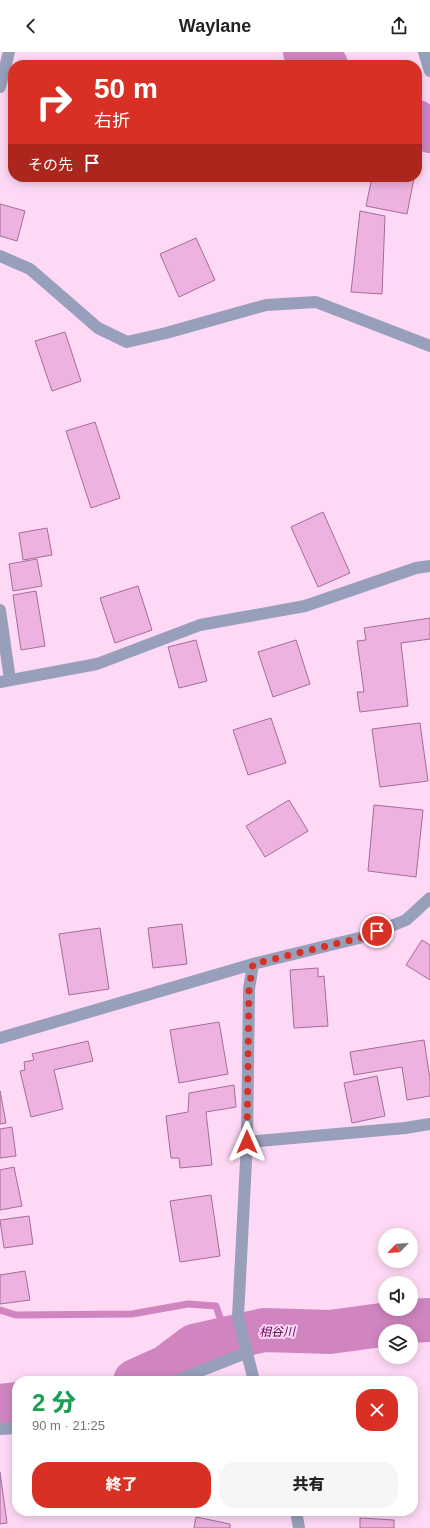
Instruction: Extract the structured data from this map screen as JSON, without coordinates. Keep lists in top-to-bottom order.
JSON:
{
  "water": ["相谷川"],
  "north": "bottom left",
  "page": {
    "header": "Waylane",
    "turn": ["50 m", "右折"],
    "then": "その先",
    "heading": ["2 分", "90 m · 21:25"],
    "buttons": ["終了", "共有"]
  }
}
